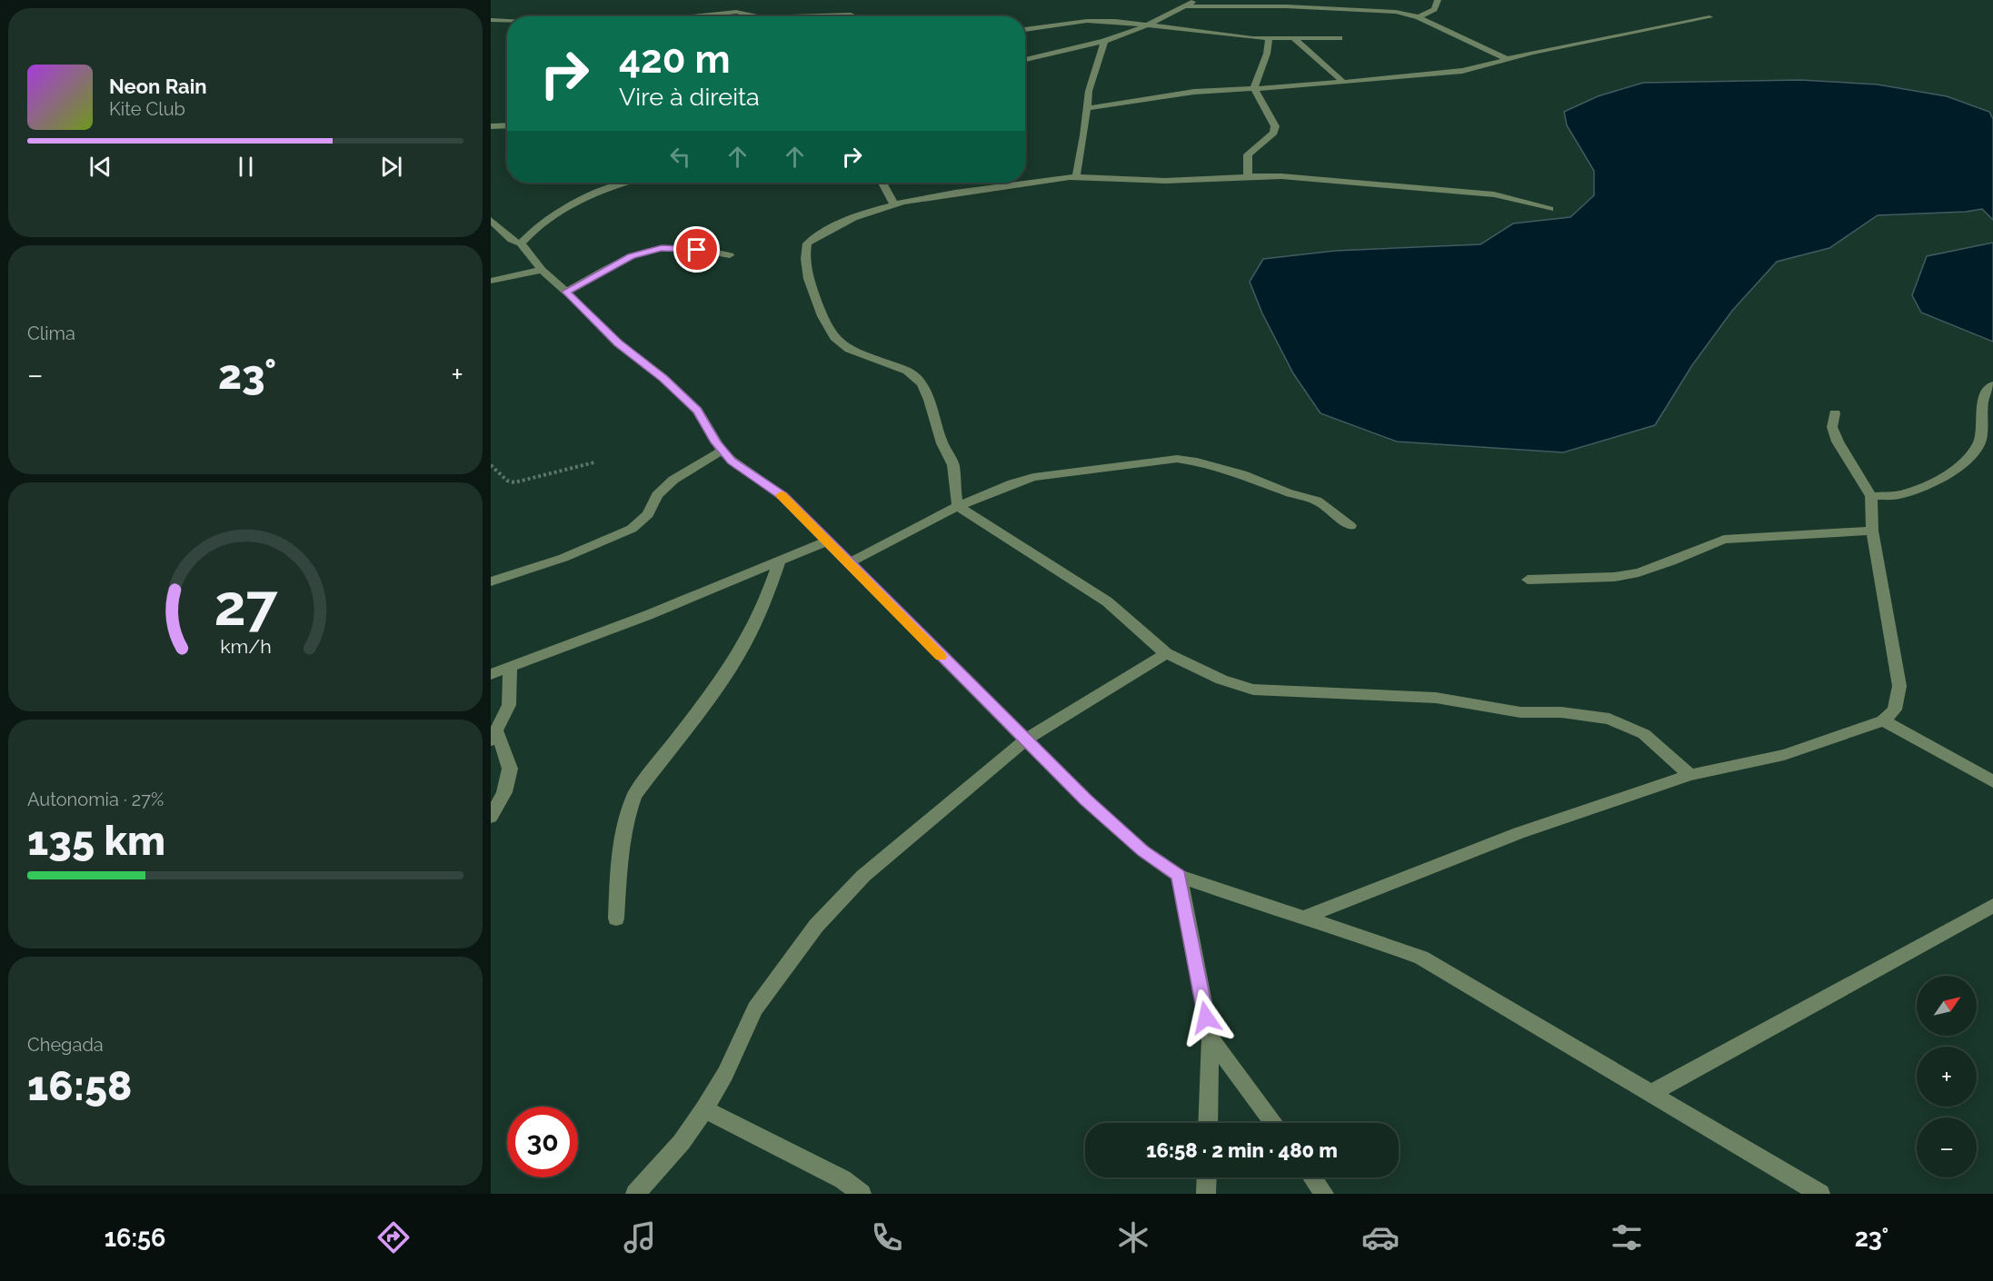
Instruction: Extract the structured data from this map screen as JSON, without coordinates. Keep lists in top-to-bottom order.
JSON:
{
  "north": "top right",
  "page": {
    "turn": ["420 m", "Vire à direita"],
    "song": ["Neon Rain", "Kite Club"],
    "tile": [
      "Clima",
      ["Autonomia · 27%", "135 km"],
      ["Chegada", "16:58"]
    ],
    "heat": ["−", "23°", "+"],
    "map_buttons": ["+", "−"],
    "limit": "30",
    "trip": "16:58 · 2 min · 480 m",
    "tabs": ["16:56", "23°"],
    "gauge": ["27", "km/h"]
  }
}
